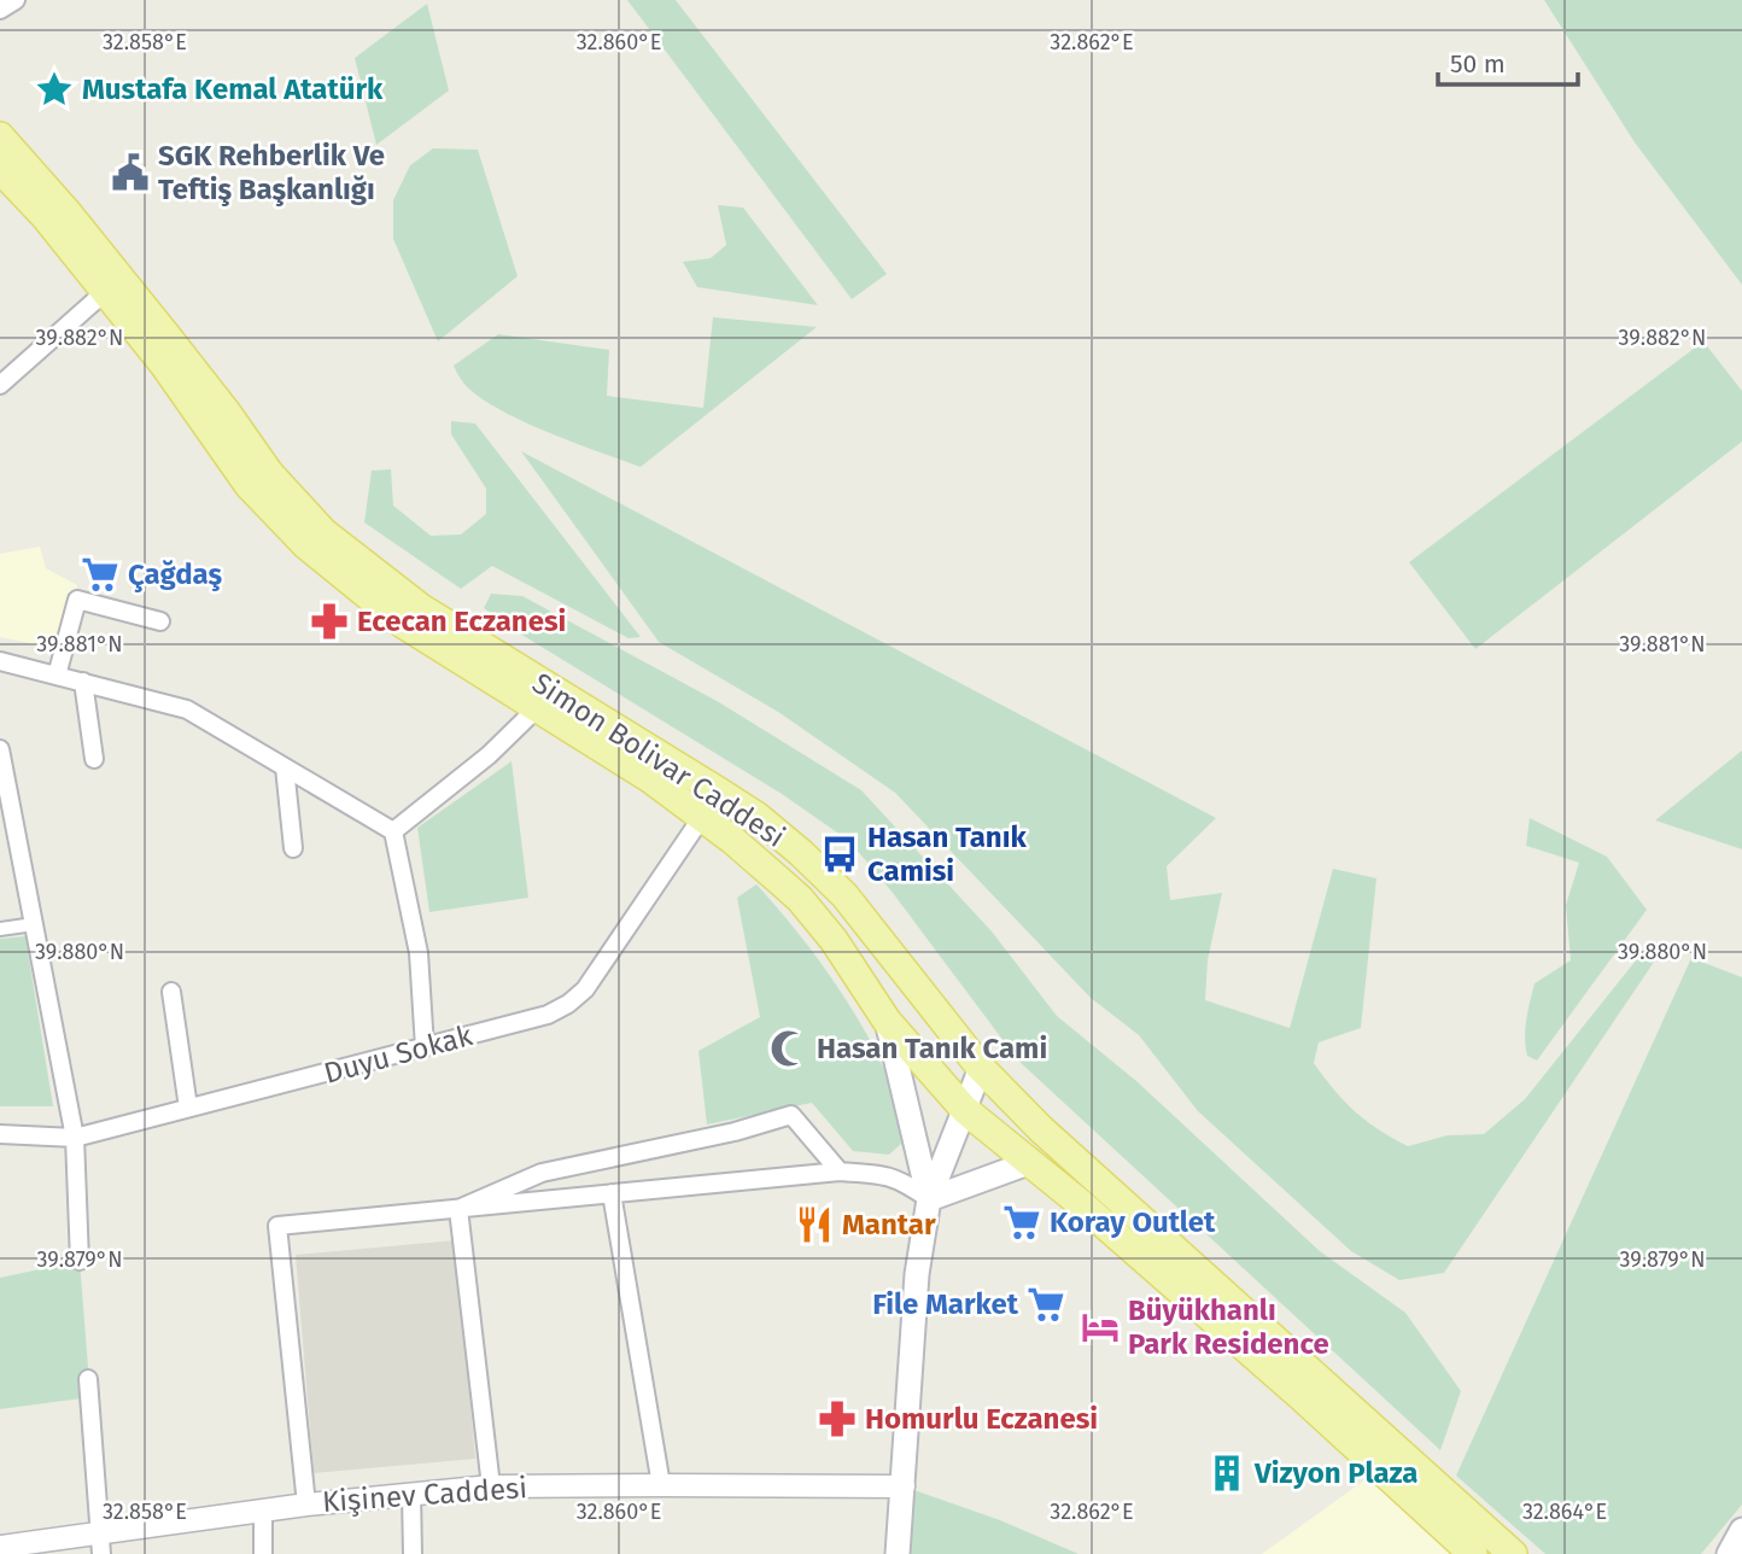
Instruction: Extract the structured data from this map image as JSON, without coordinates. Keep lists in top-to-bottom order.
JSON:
{
  "streets": {
    "main road": ["Simon Bolivar Caddesi"],
    "street": ["Duyu Sokak", "Kişinev Caddesi"]
  },
  "crossings": [
    ["Simon Bolivar Caddesi", "Duyu Sokak"]
  ],
  "places": {
    "place": ["Mustafa Kemal Atatürk"],
    "public building": ["SGK Rehberlik Ve Teftiş Başkanlığı"],
    "supermarket": ["Çağdaş", "Koray Outlet", "File Market"],
    "pharmacy": ["Ececan Eczanesi", "Homurlu Eczanesi"],
    "bus stop": ["Hasan Tanık Camisi"],
    "mosque": ["Hasan Tanık Cami"],
    "restaurant": ["Mantar"],
    "hotel": ["Büyükhanlı Park Residence"],
    "building": ["Vizyon Plaza"]
  },
  "scale_bar": "50 m",
  "coordinates": [
    "32.858°E",
    "32.860°E",
    "32.862°E",
    "39.882°N",
    "39.881°N",
    "39.880°N",
    "39.879°N",
    "32.864°E"
  ]
}
